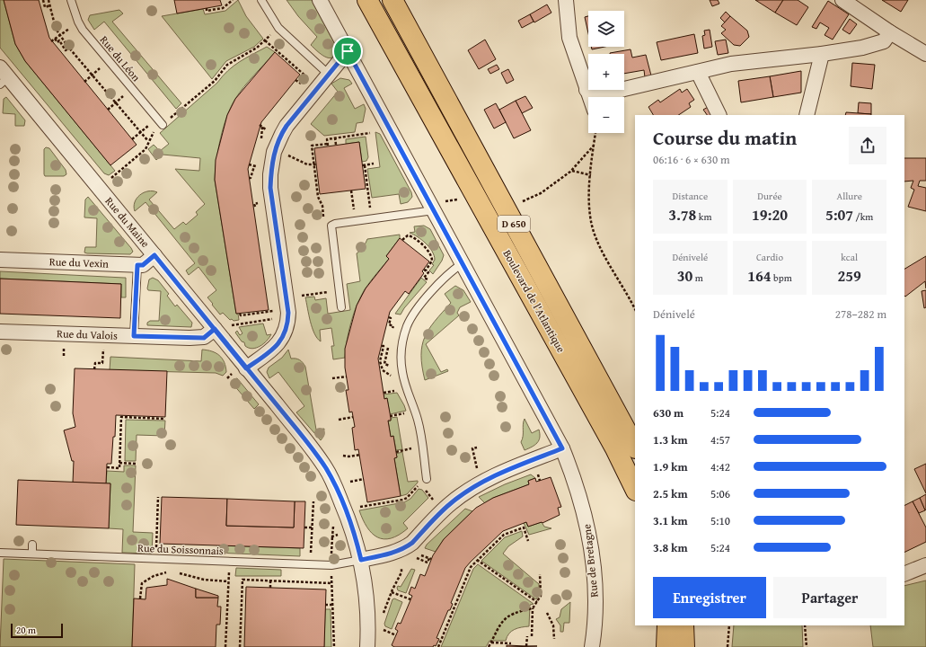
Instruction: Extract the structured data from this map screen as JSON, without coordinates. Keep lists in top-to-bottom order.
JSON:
{
  "streets": {
    "main road": ["D 650", "Boulevard de l'Atlantique"],
    "street": [
      "Rue du Maine",
      "Rue du Vexin",
      "Rue du Valois",
      "Rue de Bretagne"
    ],
    "lane": ["Rue du Léon", "Rue du Soissonnais"]
  },
  "crossings": [
    ["Rue du Maine", "Rue du Valois"],
    ["Rue du Maine", "Rue du Soissonnais"]
  ],
  "scale_bar": "20 m",
  "page": {
    "map_buttons": ["+", "−"],
    "heading": ["Course du matin", "06:16 · 6 × 630 m"],
    "stats": [
      ["Distance", "3.78 km"],
      ["Durée", "19:20"],
      ["Allure", "5:07 /km"],
      ["Dénivelé", "30 m"],
      ["Cardio", "164 bpm"],
      ["kcal", "259"]
    ],
    "chart": ["Dénivelé", "278–282 m"],
    "list": [
      {
        "name": "630 m",
        "note": "5:24"
      },
      {
        "name": "1.3 km",
        "note": "4:57"
      },
      {
        "name": "1.9 km",
        "note": "4:42"
      },
      {
        "name": "2.5 km",
        "note": "5:06"
      },
      {
        "name": "3.1 km",
        "note": "5:10"
      },
      {
        "name": "3.8 km",
        "note": "5:24"
      }
    ],
    "buttons": ["Enregistrer", "Partager"],
    "scale": "20 m"
  }
}
